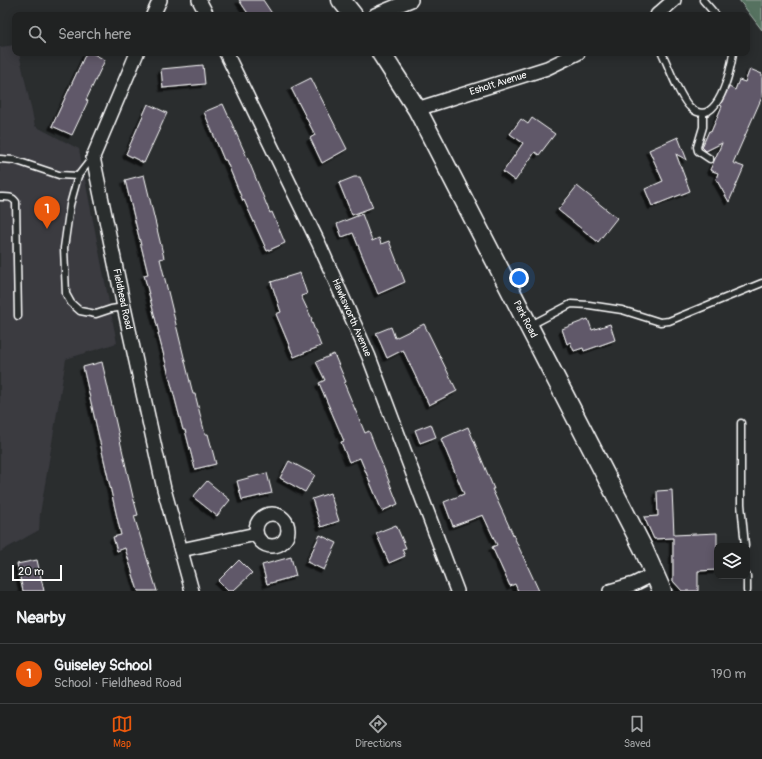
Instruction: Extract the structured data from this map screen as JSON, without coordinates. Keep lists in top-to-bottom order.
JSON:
{
  "streets": {
    "main road": ["Park Road"],
    "street": ["Esholt Avenue", "Fieldhead Road", "Hawksworth Avenue"]
  },
  "crossings": [
    ["Esholt Avenue", "Park Road"]
  ],
  "scale_bar": "20 m",
  "page": {
    "search": "Search here",
    "pins": "1",
    "scale": "20 m",
    "heading": "Nearby",
    "list": [
      {
        "mark": "1",
        "name": "Guiseley School",
        "note": "School · Fieldhead Road",
        "value": "190 m"
      }
    ],
    "nav": ["Map", "Directions", "Saved"]
  }
}
